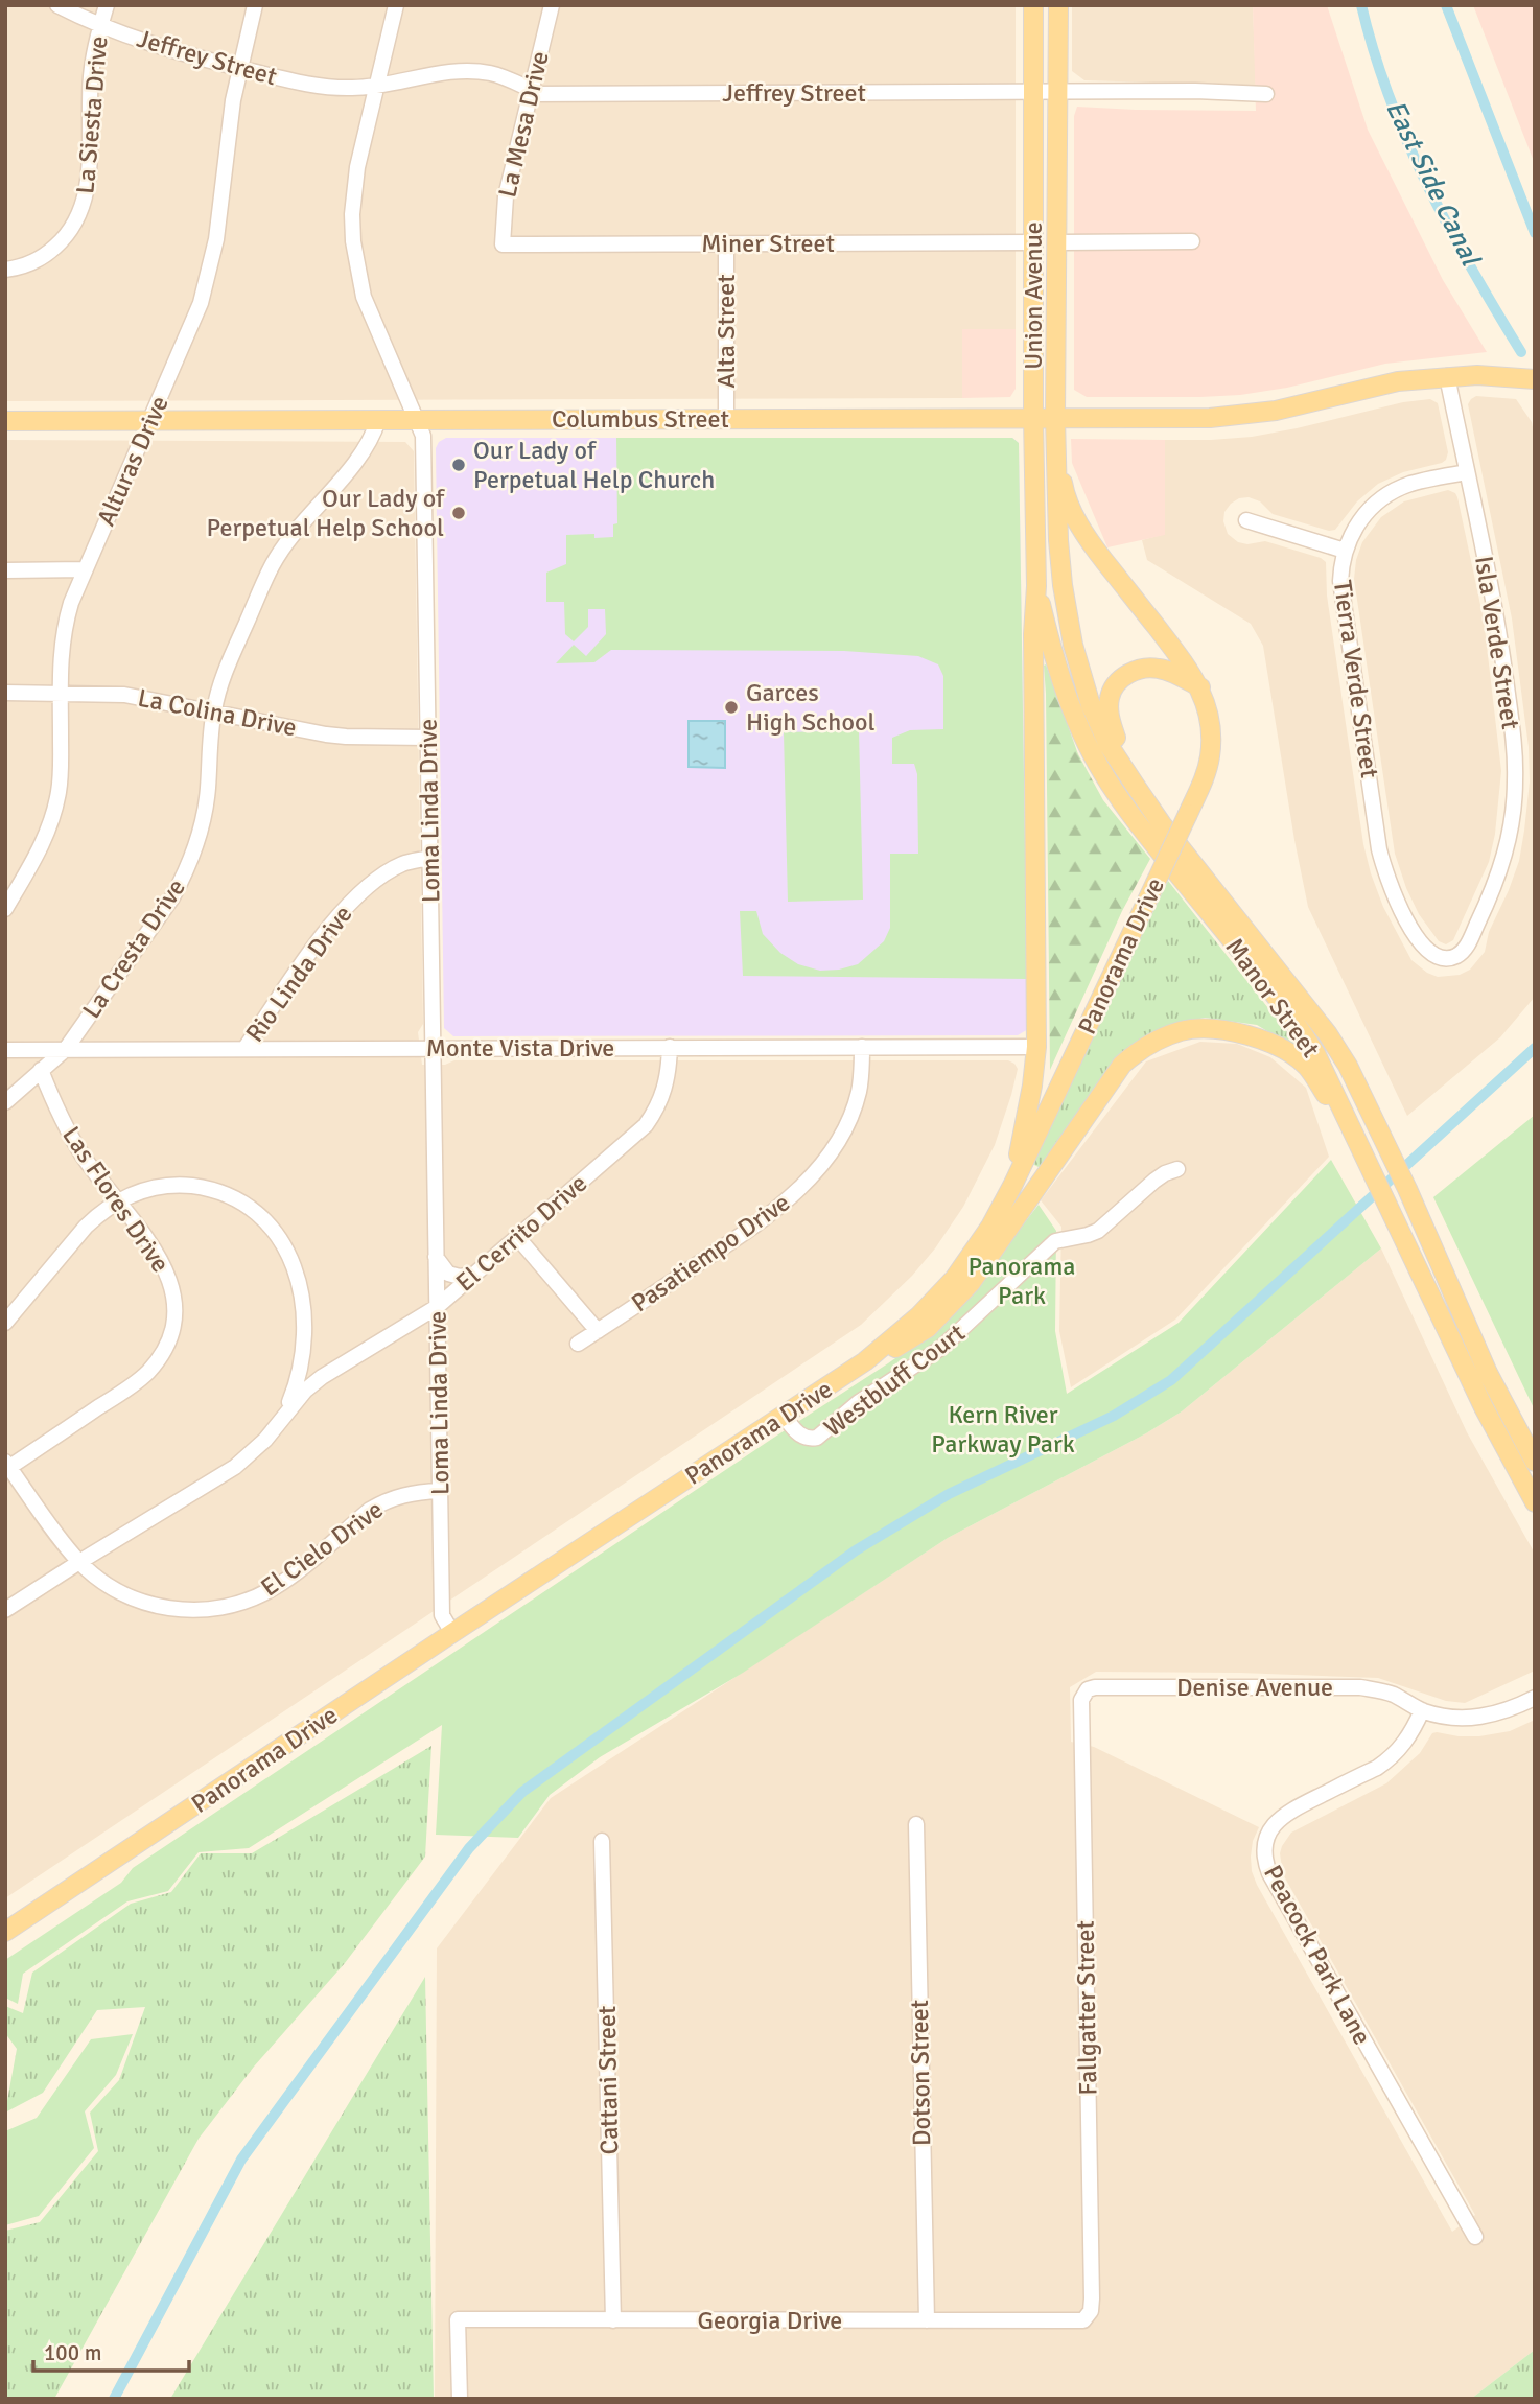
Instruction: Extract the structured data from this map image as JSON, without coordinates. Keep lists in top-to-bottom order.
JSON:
{
  "streets": {
    "main road": [
      "Union Avenue",
      "Columbus Street",
      "Panorama Drive",
      "Manor Street"
    ],
    "street": [
      "Jeffrey Street",
      "La Siesta Drive",
      "La Mesa Drive",
      "Miner Street",
      "Alta Street",
      "Alturas Drive",
      "Isla Verde Street",
      "Tierra Verde Street",
      "La Colina Drive",
      "Loma Linda Drive",
      "La Cresta Drive",
      "Rio Linda Drive",
      "Monte Vista Drive",
      "Las Flores Drive",
      "El Cerrito Drive",
      "Pasatiempo Drive",
      "Westbluff Court",
      "El Cielo Drive",
      "Denise Avenue",
      "Peacock Park Lane",
      "Fallgatter Street",
      "Dotson Street",
      "Cattani Street",
      "Georgia Drive"
    ]
  },
  "crossings": [
    ["Jeffrey Street", "La Siesta Drive"],
    ["Jeffrey Street", "La Mesa Drive"],
    ["Jeffrey Street", "Union Avenue"],
    ["Jeffrey Street", "Alturas Drive"],
    ["Jeffrey Street", "Loma Linda Drive"],
    ["La Mesa Drive", "Miner Street"],
    ["Miner Street", "Union Avenue"],
    ["Miner Street", "Alta Street"],
    ["Union Avenue", "Columbus Street"],
    ["Union Avenue", "Panorama Drive"],
    ["Union Avenue", "Manor Street"],
    ["Alta Street", "Columbus Street"],
    ["Columbus Street", "Alturas Drive"],
    ["Columbus Street", "Isla Verde Street"],
    ["Columbus Street", "Loma Linda Drive"],
    ["Columbus Street", "La Cresta Drive"],
    ["Alturas Drive", "La Colina Drive"],
    ["Isla Verde Street", "Tierra Verde Street"],
    ["La Colina Drive", "Loma Linda Drive"],
    ["La Colina Drive", "La Cresta Drive"],
    ["Loma Linda Drive", "Panorama Drive"],
    ["Loma Linda Drive", "Rio Linda Drive"],
    ["Loma Linda Drive", "Monte Vista Drive"],
    ["Loma Linda Drive", "El Cerrito Drive"],
    ["Loma Linda Drive", "El Cielo Drive"],
    ["La Cresta Drive", "Monte Vista Drive"],
    ["La Cresta Drive", "Las Flores Drive"],
    ["Panorama Drive", "Westbluff Court"],
    ["Rio Linda Drive", "Monte Vista Drive"],
    ["Monte Vista Drive", "El Cerrito Drive"],
    ["Monte Vista Drive", "Pasatiempo Drive"],
    ["Las Flores Drive", "El Cielo Drive"],
    ["El Cerrito Drive", "El Cielo Drive"],
    ["Denise Avenue", "Peacock Park Lane"],
    ["Denise Avenue", "Fallgatter Street"],
    ["Fallgatter Street", "Georgia Drive"],
    ["Dotson Street", "Georgia Drive"],
    ["Cattani Street", "Georgia Drive"]
  ],
  "water": ["East Side Canal"],
  "parks": ["Panorama Park", "Kern River Parkway Park"],
  "places": ["Our Lady of Perpetual Help Church", "Our Lady of Perpetual Help School", "Garces High School"],
  "scale_bar": "100 m"
}
